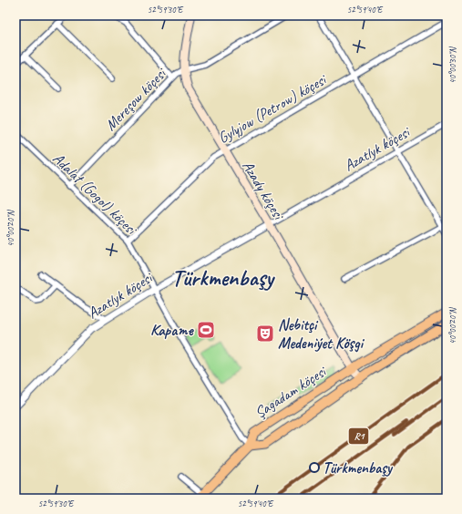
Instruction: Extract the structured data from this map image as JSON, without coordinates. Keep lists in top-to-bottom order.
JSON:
{
  "streets": {
    "highway": ["Şagadam köçesi"],
    "main road": ["Azady köçesi"],
    "street": [
      "Mereşow köçesi",
      "Gylyjow (Petrow) köçesi",
      "Azatlyk köçesi",
      "Adalat (Gogol) köçesi"
    ]
  },
  "crossings": [
    ["Mereşow köçesi", "Azady köçesi"],
    ["Mereşow köçesi", "Adalat (Gogol) köçesi"],
    ["Gylyjow (Petrow) köçesi", "Azady köçesi"],
    ["Gylyjow (Petrow) köçesi", "Adalat (Gogol) köçesi"],
    ["Azatlyk köçesi", "Azady köçesi"],
    ["Azatlyk köçesi", "Adalat (Gogol) köçesi"],
    ["Azady köçesi", "Şagadam köçesi"],
    ["Adalat (Gogol) köçesi", "Şagadam köçesi"]
  ],
  "districts": ["Türkmenbaşy"],
  "places": {
    "sports": ["Карате"],
    "theatre": ["Nebitçi Medeniýet Köşgi"],
    "other": ["Türkmenbaşy"]
  },
  "lines": ["transit line R1"],
  "coordinates": [
    "52°59'30\"E",
    "52°59'40\"E",
    "40°00'30\"N",
    "40°00'20\"N"
  ]
}
